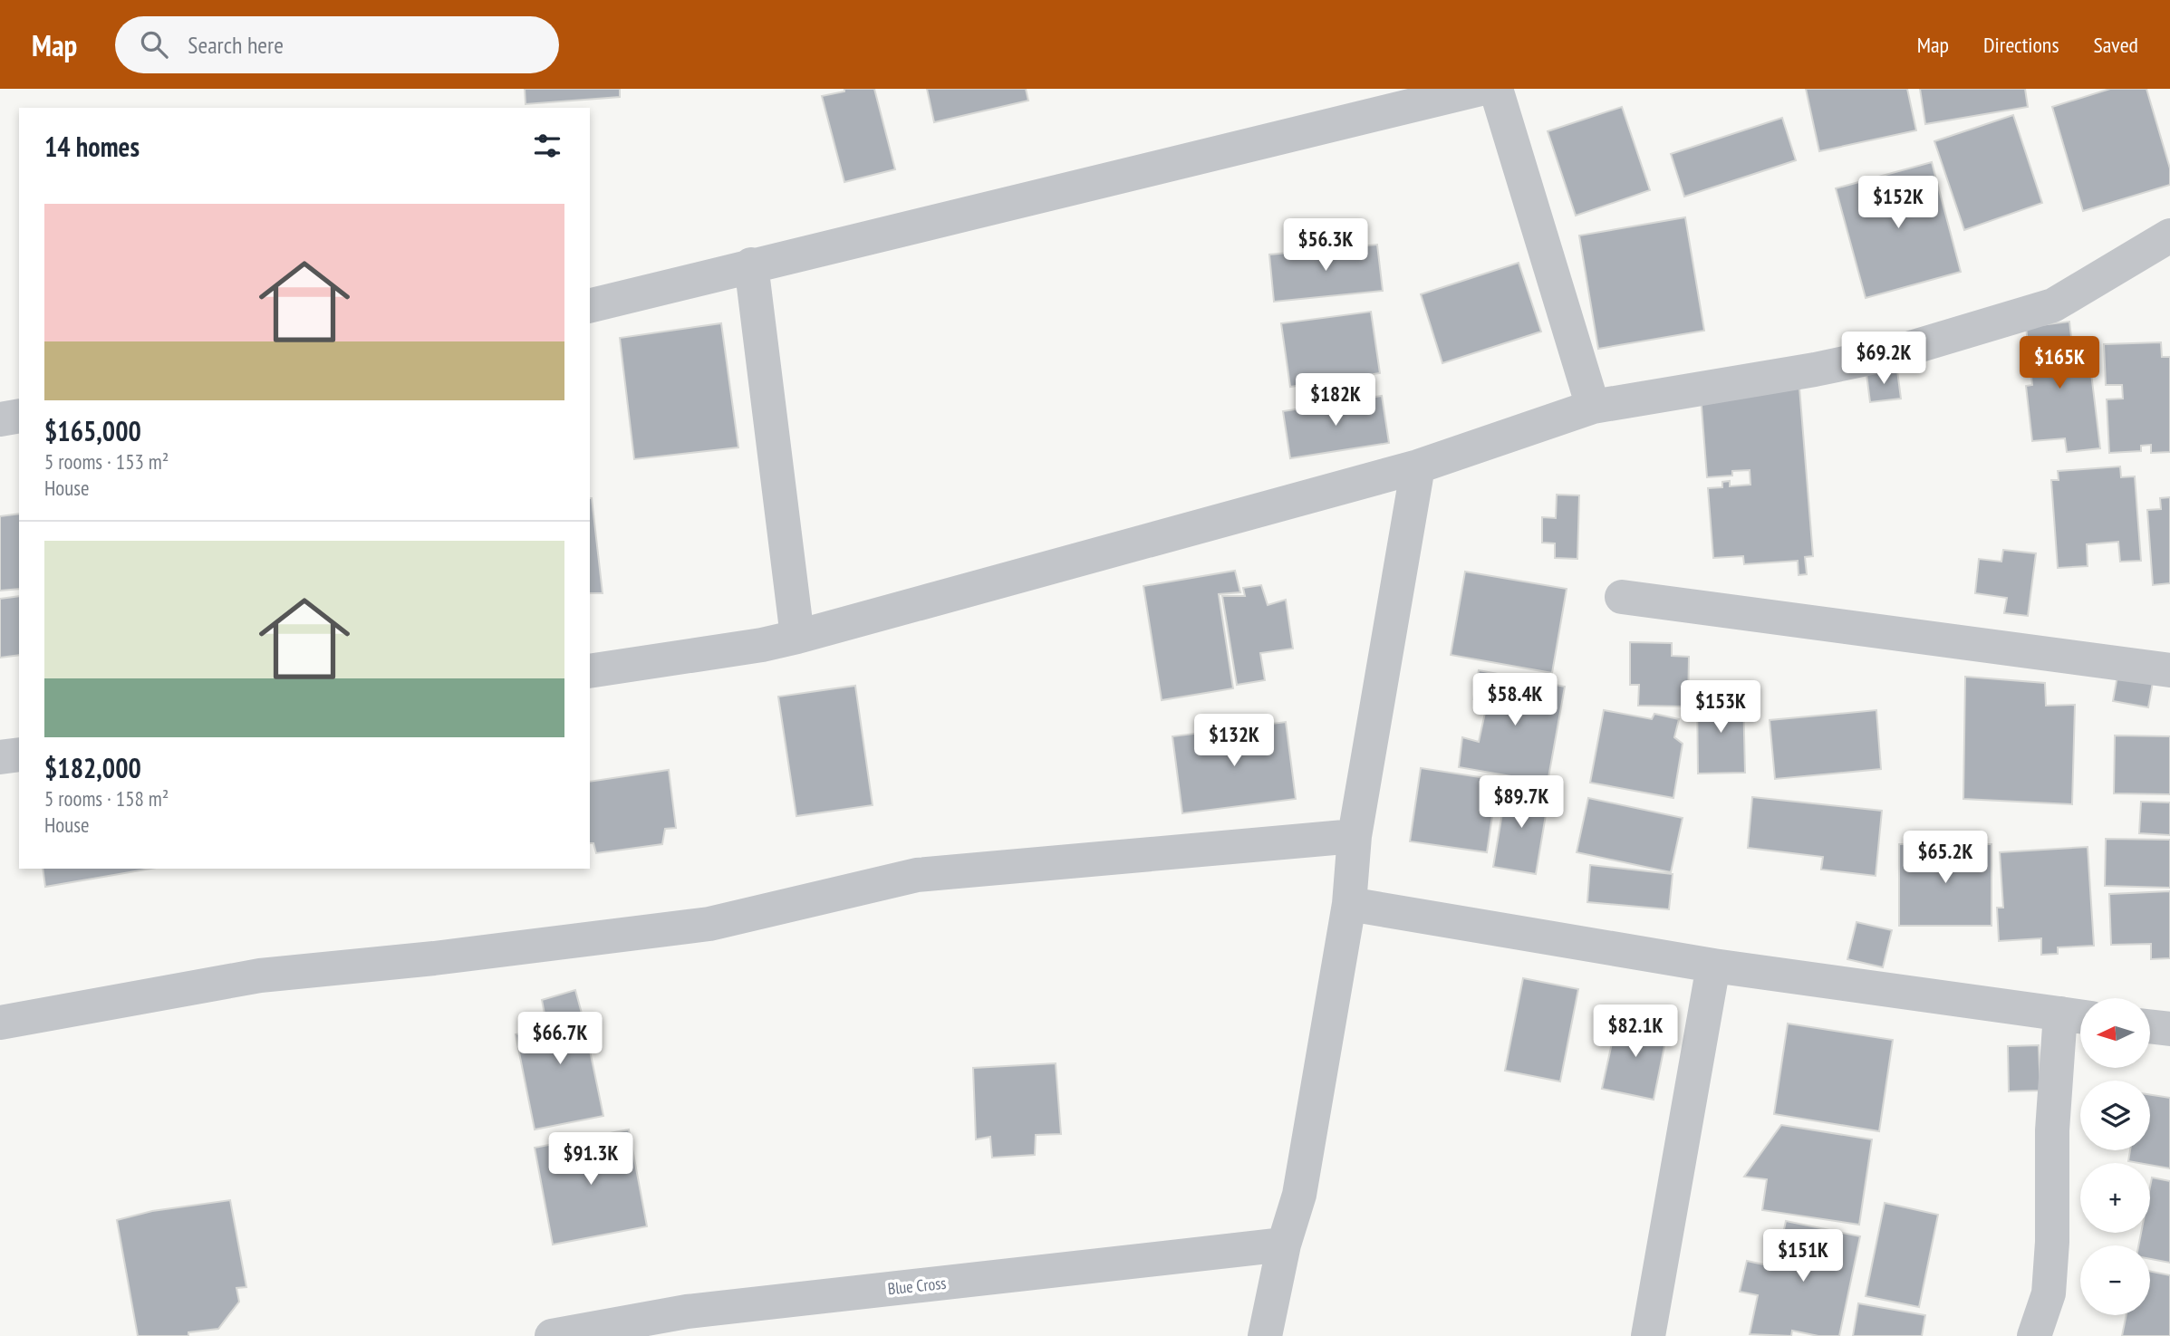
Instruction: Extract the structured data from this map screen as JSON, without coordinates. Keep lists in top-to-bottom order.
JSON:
{
  "streets": {
    "street": ["Blue Cross"]
  },
  "north": "left",
  "page": {
    "header": "Map",
    "search": "Search here",
    "nav": ["Map", "Directions", "Saved"],
    "heading": "14 homes",
    "price": [
      "$152K",
      "$56.3K",
      "$69.2K",
      "$165K",
      "$182K",
      "$58.4K",
      "$153K",
      "$132K",
      "$89.7K",
      "$65.2K",
      "$82.1K",
      "$66.7K",
      "$91.3K",
      "$151K"
    ],
    "list": [
      {
        "name": "$165,000",
        "note": "5 rooms · 153 m² · House"
      },
      {
        "name": "$182,000",
        "note": "5 rooms · 158 m² · House"
      }
    ],
    "map_buttons": ["+", "−"]
  }
}
